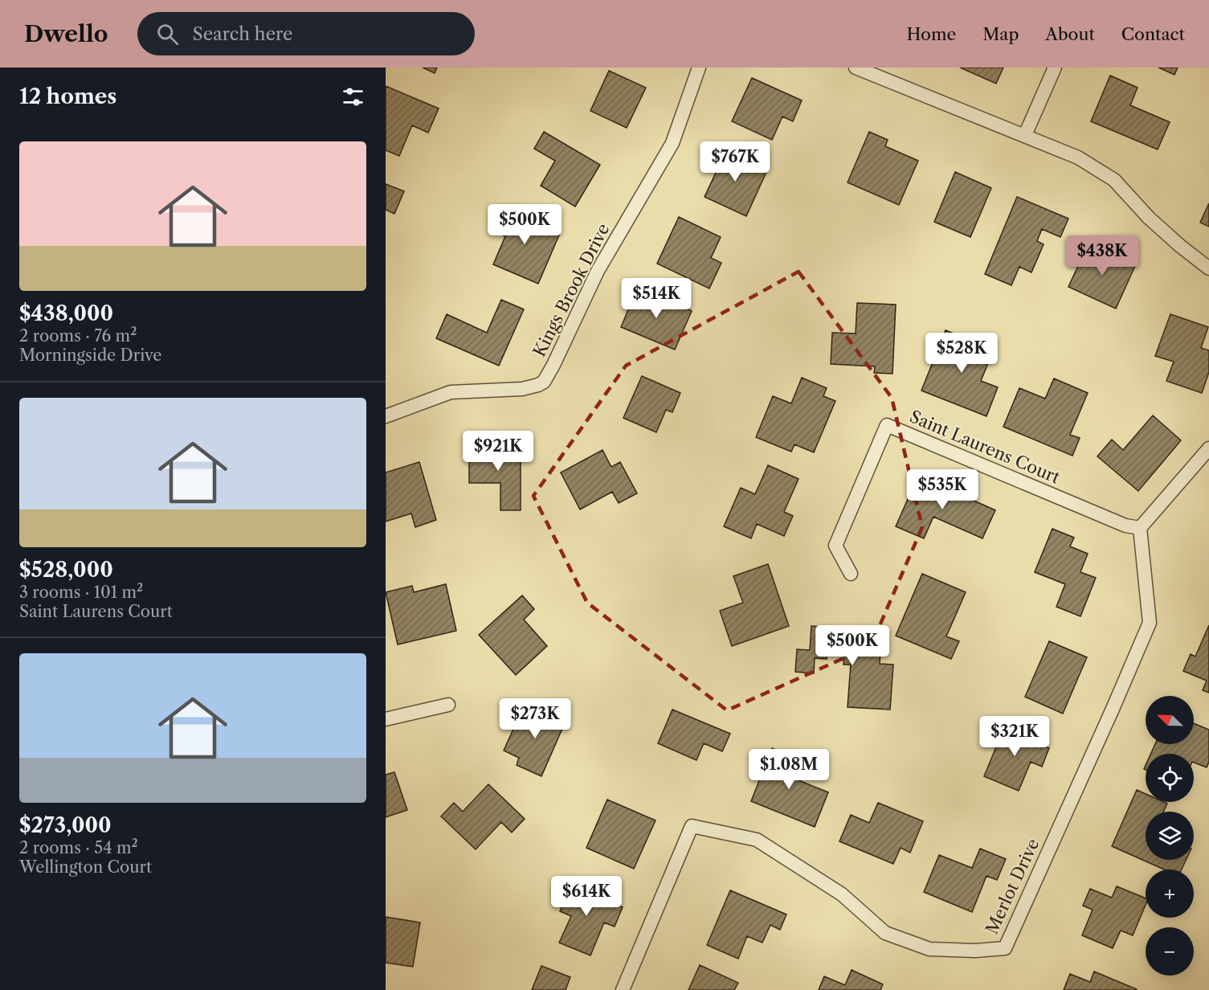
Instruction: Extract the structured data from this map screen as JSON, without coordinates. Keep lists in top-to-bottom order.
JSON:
{
  "streets": {
    "street": ["Kings Brook Drive", "Saint Laurens Court", "Merlot Drive"]
  },
  "crossings": [
    ["Saint Laurens Court", "Merlot Drive"]
  ],
  "north": "top left",
  "page": {
    "header": "Dwello",
    "search": "Search here",
    "nav": [
      "Home",
      "Map",
      "About",
      "Contact"
    ],
    "heading": "12 homes",
    "list": [
      {
        "name": "$438,000",
        "note": "2 rooms · 76 m² · Morningside Drive"
      },
      {
        "name": "$528,000",
        "note": "3 rooms · 101 m² · Saint Laurens Court"
      },
      {
        "name": "$273,000",
        "note": "2 rooms · 54 m² · Wellington Court"
      }
    ],
    "price": [
      "$767K",
      "$500K",
      "$438K",
      "$514K",
      "$528K",
      "$921K",
      "$535K",
      "$500K",
      "$273K",
      "$321K",
      "$1.08M",
      "$614K"
    ],
    "map_buttons": ["+", "−"]
  }
}
